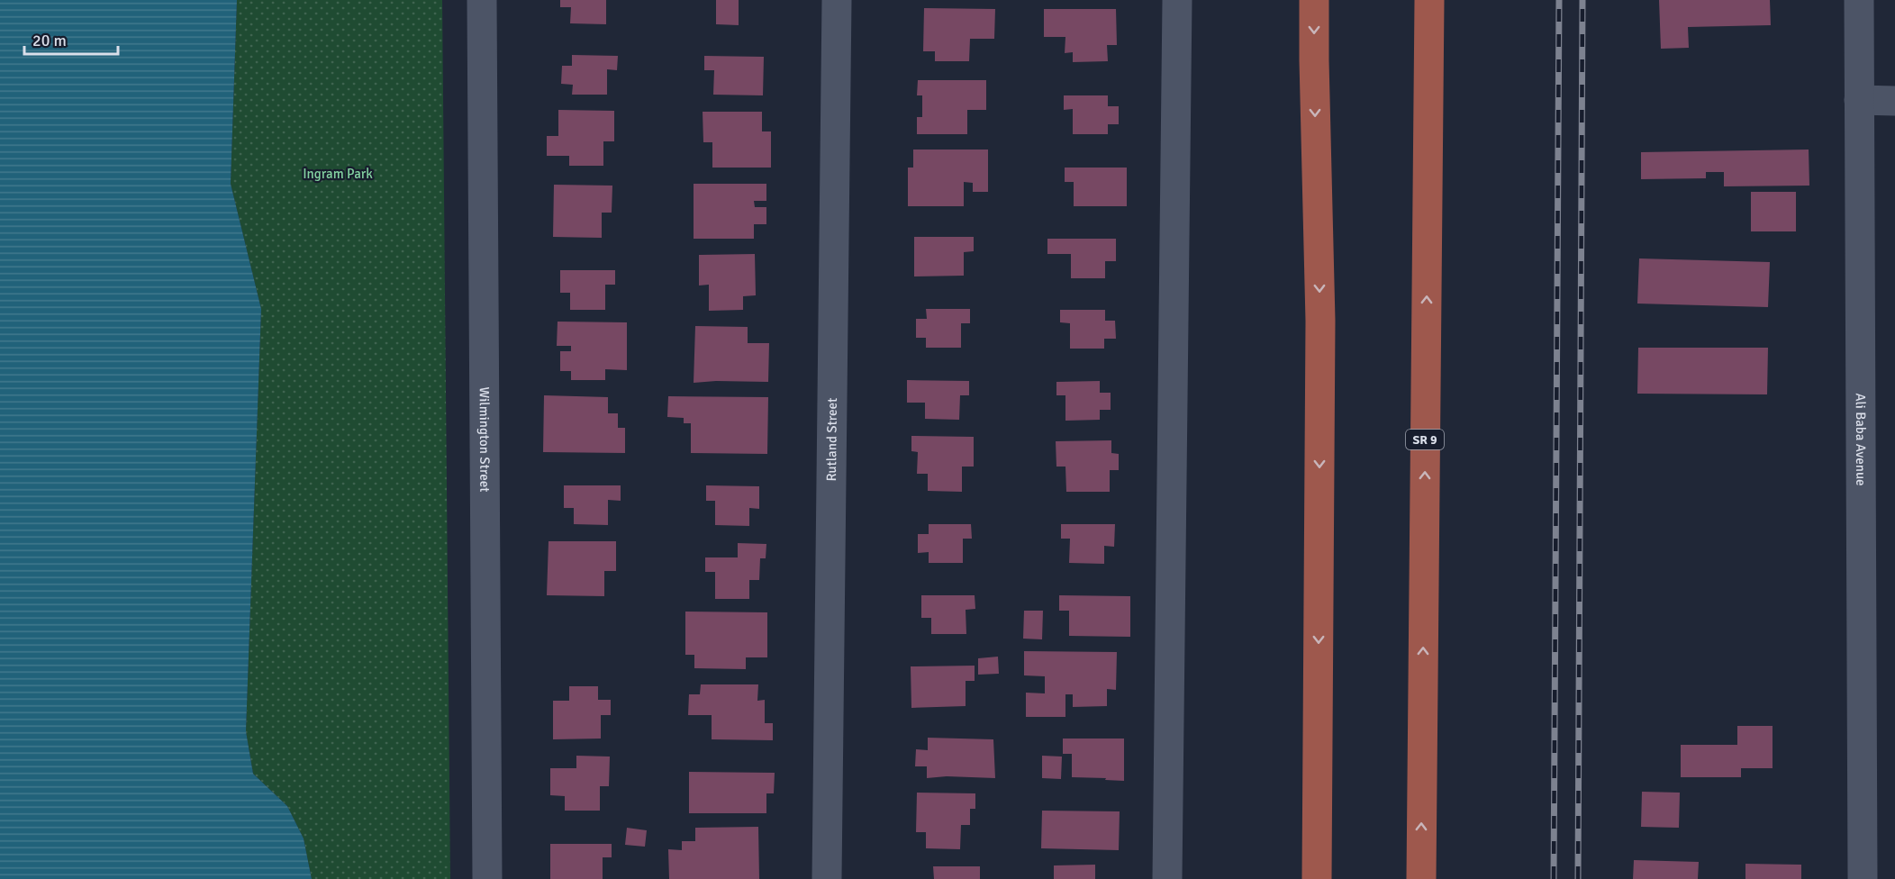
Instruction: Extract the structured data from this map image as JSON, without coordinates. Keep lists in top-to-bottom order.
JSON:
{
  "streets": {
    "main road": ["SR 9"],
    "street": ["Wilmington Street", "Rutland Street", "Ali Baba Avenue"]
  },
  "parks": ["Ingram Park"],
  "scale_bar": "20 m"
}
